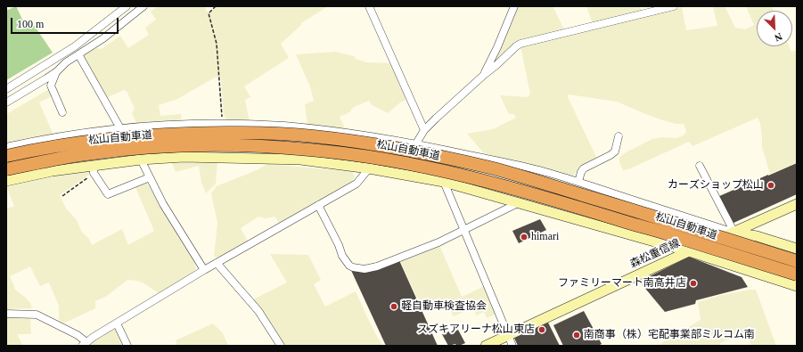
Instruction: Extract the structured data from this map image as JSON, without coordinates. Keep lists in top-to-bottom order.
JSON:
{
  "streets": {
    "highway": ["松山自動車道"],
    "street": ["森松重信線"]
  },
  "places": [
    "カーズショップ松山",
    "himari",
    "ファミリーマート南高井店",
    "軽自動車検査協会",
    "スズキアリーナ松山東店",
    "南商事（株）宅配事業部ミルコム南"
  ],
  "scale_bar": "100 m",
  "north": "bottom right"
}
